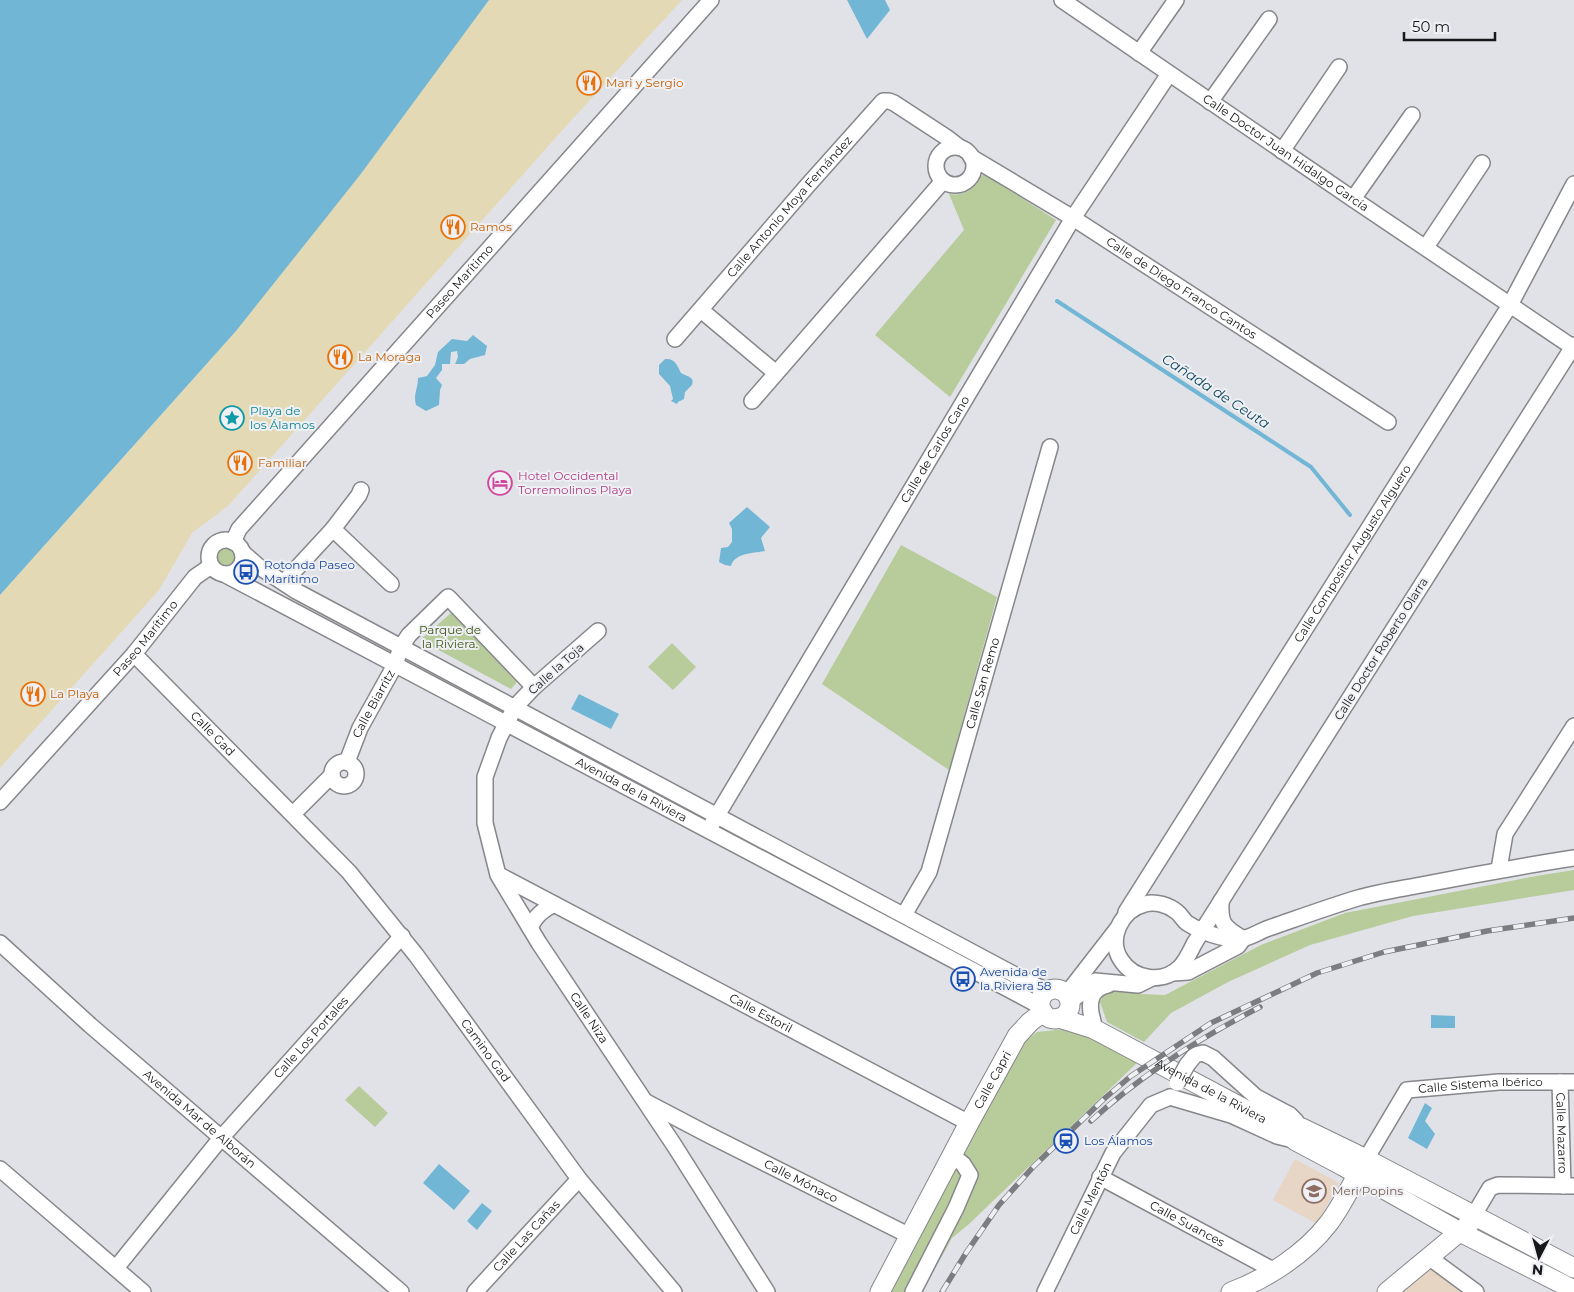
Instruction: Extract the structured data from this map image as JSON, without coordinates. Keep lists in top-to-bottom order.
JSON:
{
  "streets": {
    "street": [
      "Calle Doctor Juan Hidalgo García",
      "Calle Antonio Moya Fernández",
      "Paseo Marítimo",
      "Calle de Diego Franco Cantos",
      "Calle de Carlos Cano",
      "Calle Compositor Augusto Alguero",
      "Calle Doctor Roberto Olarra",
      "Calle la Toja",
      "Calle San Remo",
      "Calle Biarritz",
      "Calle Gad",
      "Avenida de la Riviera",
      "Calle Estoril",
      "Calle Niza",
      "Calle Los Portales",
      "Camino Gad",
      "Calle Capri",
      "Calle Sistema Ibérico",
      "Avenida Mar de Alborán",
      "Calle Mazarro",
      "Calle Mónaco",
      "Calle Mentón",
      "Calle Suances",
      "Calle Las Cañas"
    ]
  },
  "crossings": [
    ["Calle Doctor Juan Hidalgo García", "Calle de Carlos Cano"],
    ["Calle Doctor Juan Hidalgo García", "Calle Compositor Augusto Alguero"],
    ["Calle Doctor Juan Hidalgo García", "Calle Doctor Roberto Olarra"],
    ["Calle Antonio Moya Fernández", "Calle de Diego Franco Cantos"],
    ["Paseo Marítimo", "Calle Gad"],
    ["Paseo Marítimo", "Avenida de la Riviera"],
    ["Calle de Diego Franco Cantos", "Calle de Carlos Cano"],
    ["Calle de Carlos Cano", "Avenida de la Riviera"],
    ["Calle Compositor Augusto Alguero", "Calle Doctor Roberto Olarra"],
    ["Calle Compositor Augusto Alguero", "Avenida de la Riviera"],
    ["Calle Compositor Augusto Alguero", "Calle Capri"],
    ["Calle la Toja", "Calle Biarritz"],
    ["Calle la Toja", "Avenida de la Riviera"],
    ["Calle la Toja", "Calle Niza"],
    ["Calle San Remo", "Avenida de la Riviera"],
    ["Calle Biarritz", "Calle Gad"],
    ["Calle Biarritz", "Avenida de la Riviera"],
    ["Calle Biarritz", "Camino Gad"],
    ["Calle Gad", "Camino Gad"],
    ["Avenida de la Riviera", "Calle Niza"],
    ["Avenida de la Riviera", "Calle Capri"],
    ["Avenida de la Riviera", "Calle Sistema Ibérico"],
    ["Calle Estoril", "Calle Niza"],
    ["Calle Estoril", "Calle Capri"],
    ["Calle Niza", "Calle Mónaco"],
    ["Calle Los Portales", "Camino Gad"],
    ["Calle Los Portales", "Avenida Mar de Alborán"],
    ["Camino Gad", "Calle Las Cañas"],
    ["Calle Capri", "Calle Mónaco"],
    ["Calle Sistema Ibérico", "Calle Mazarro"],
    ["Calle Sistema Ibérico", "Calle Suances"],
    ["Calle Mentón", "Calle Suances"]
  ],
  "water": ["Cañada de Ceuta"],
  "parks": ["Parque de la Riviera."],
  "places": {
    "restaurant": [
      "Mari y Sergio",
      "Ramos",
      "La Moraga",
      "Familiar",
      "La Playa"
    ],
    "place": ["Playa de los Álamos"],
    "hotel": ["Hotel Occidental Torremolinos Playa"],
    "bus stop": ["Rotonda Paseo Marítimo", "Avenida de la Riviera 58"],
    "station": ["Los Álamos"],
    "school or university": ["Meri Popins"]
  },
  "scale_bar": "50 m",
  "north": "bottom"
}
